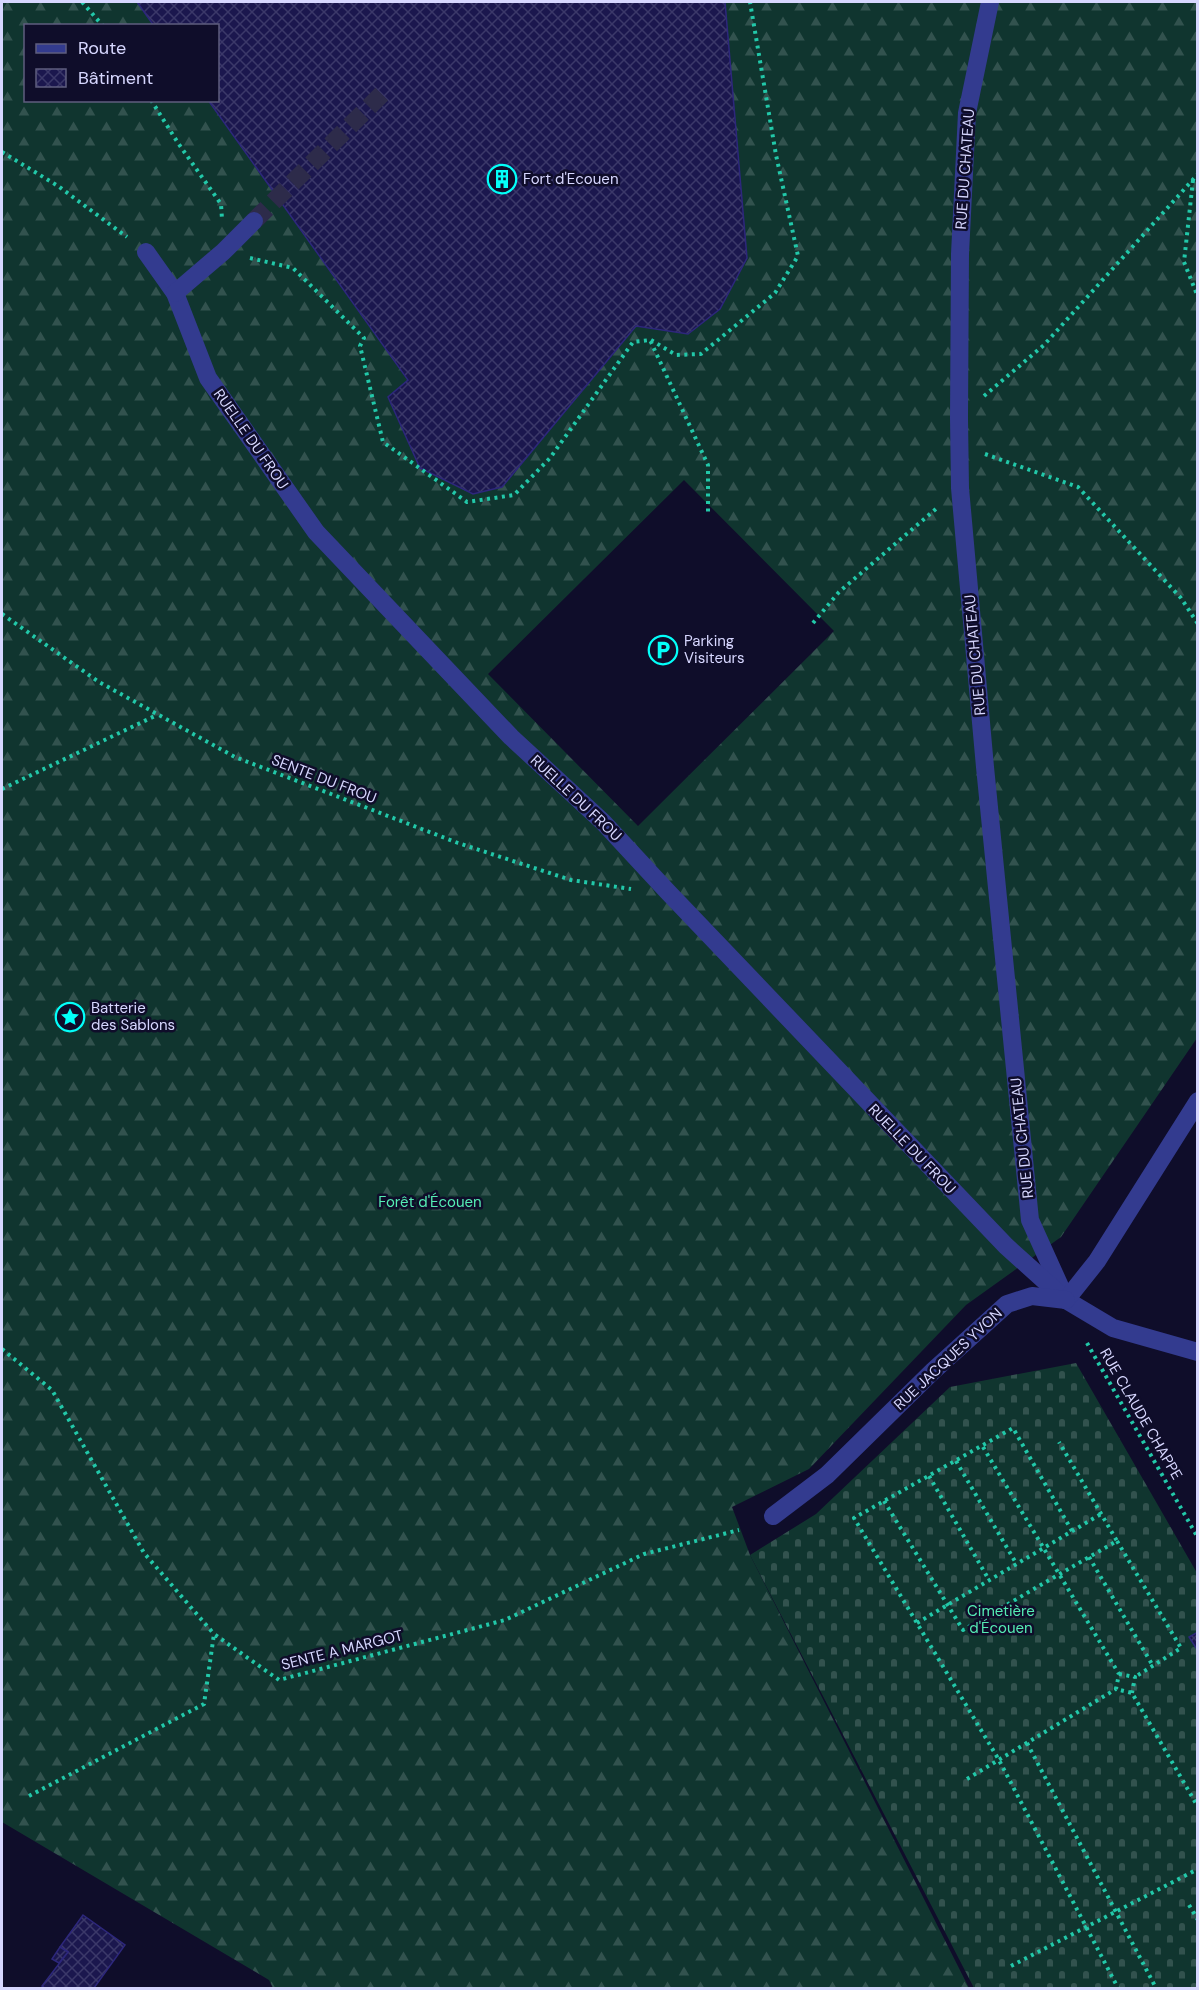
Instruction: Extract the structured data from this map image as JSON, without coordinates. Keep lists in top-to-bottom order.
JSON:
{
  "streets": {
    "street": ["RUE DU CHATEAU", "RUELLE DU FROU", "RUE JACQUES YVON"],
    "path": ["SENTE DU FROU", "RUE CLAUDE CHAPPE", "SENTE A MARGOT"]
  },
  "crossings": [
    ["RUE DU CHATEAU", "RUELLE DU FROU"],
    ["RUE DU CHATEAU", "RUE JACQUES YVON"],
    ["RUELLE DU FROU", "SENTE DU FROU"],
    ["RUELLE DU FROU", "RUE JACQUES YVON"]
  ],
  "parks": ["Forêt d'Écouen", "Cimetière d'Écouen"],
  "places": {
    "building": ["Fort d'Ecouen"],
    "parking": ["Parking Visiteurs"],
    "place": ["Batterie des Sablons"]
  },
  "legend": ["Route", "Bâtiment"]
}
